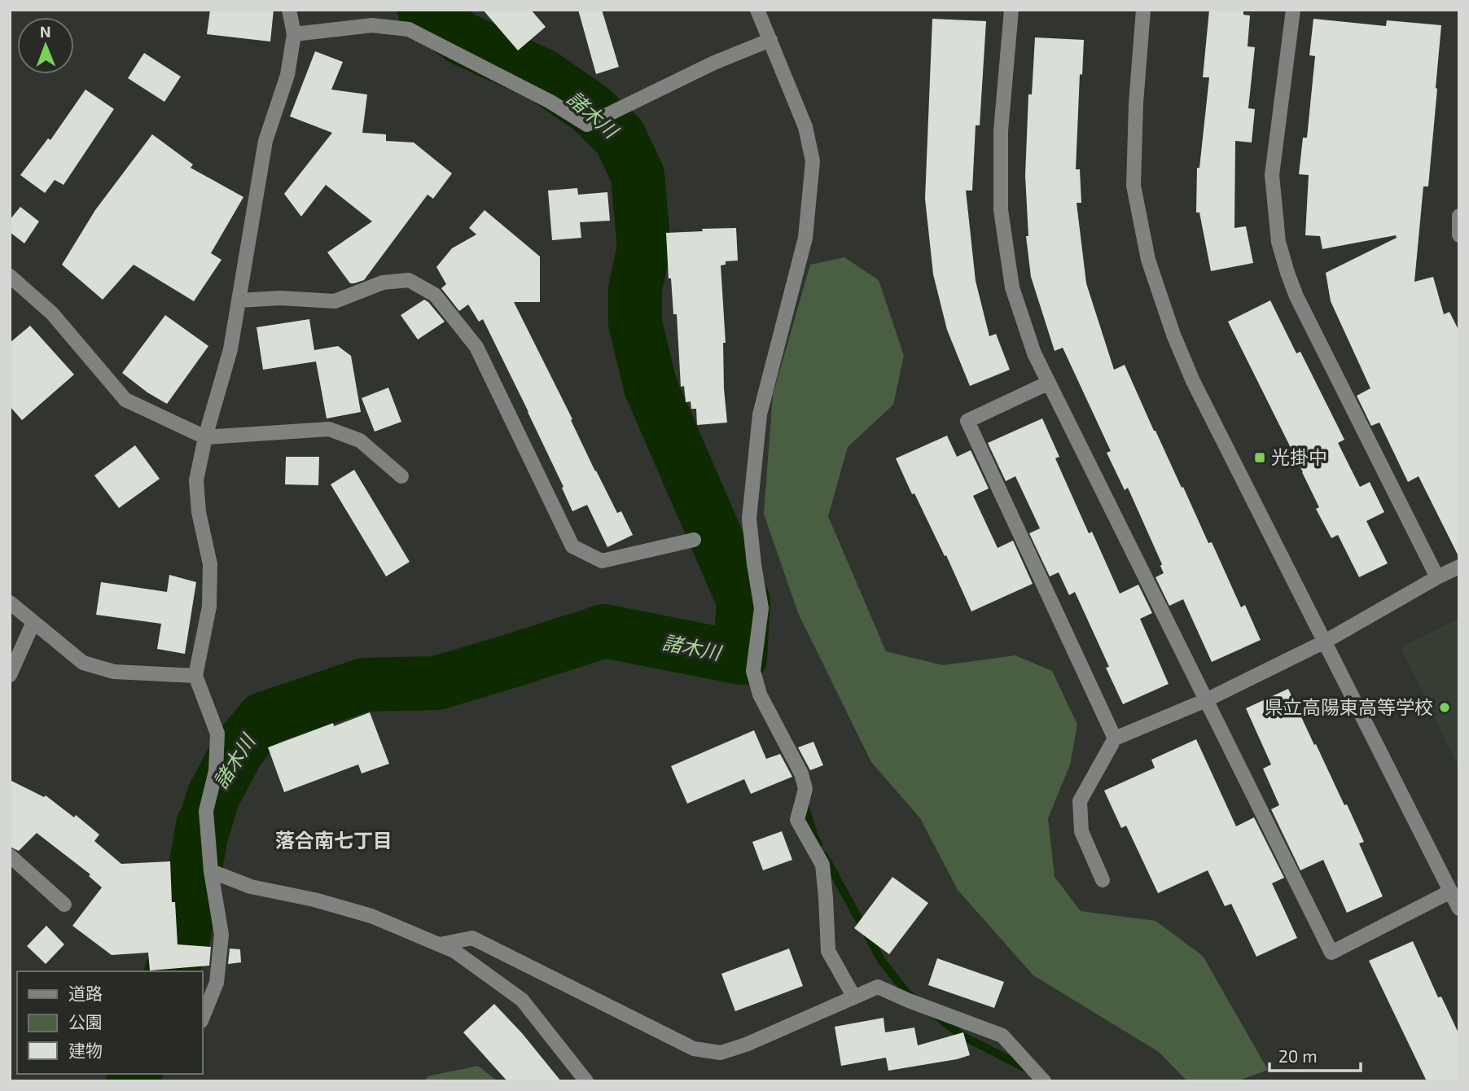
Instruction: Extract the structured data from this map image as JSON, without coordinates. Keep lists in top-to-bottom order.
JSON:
{
  "districts": ["落合南七丁目"],
  "water": ["諸木川"],
  "places": {
    "transit": ["光掛中"],
    "other": ["県立高陽東高等学校"]
  },
  "legend": ["道路", "公園", "建物"],
  "scale_bar": "20 m",
  "north": "top"
}
